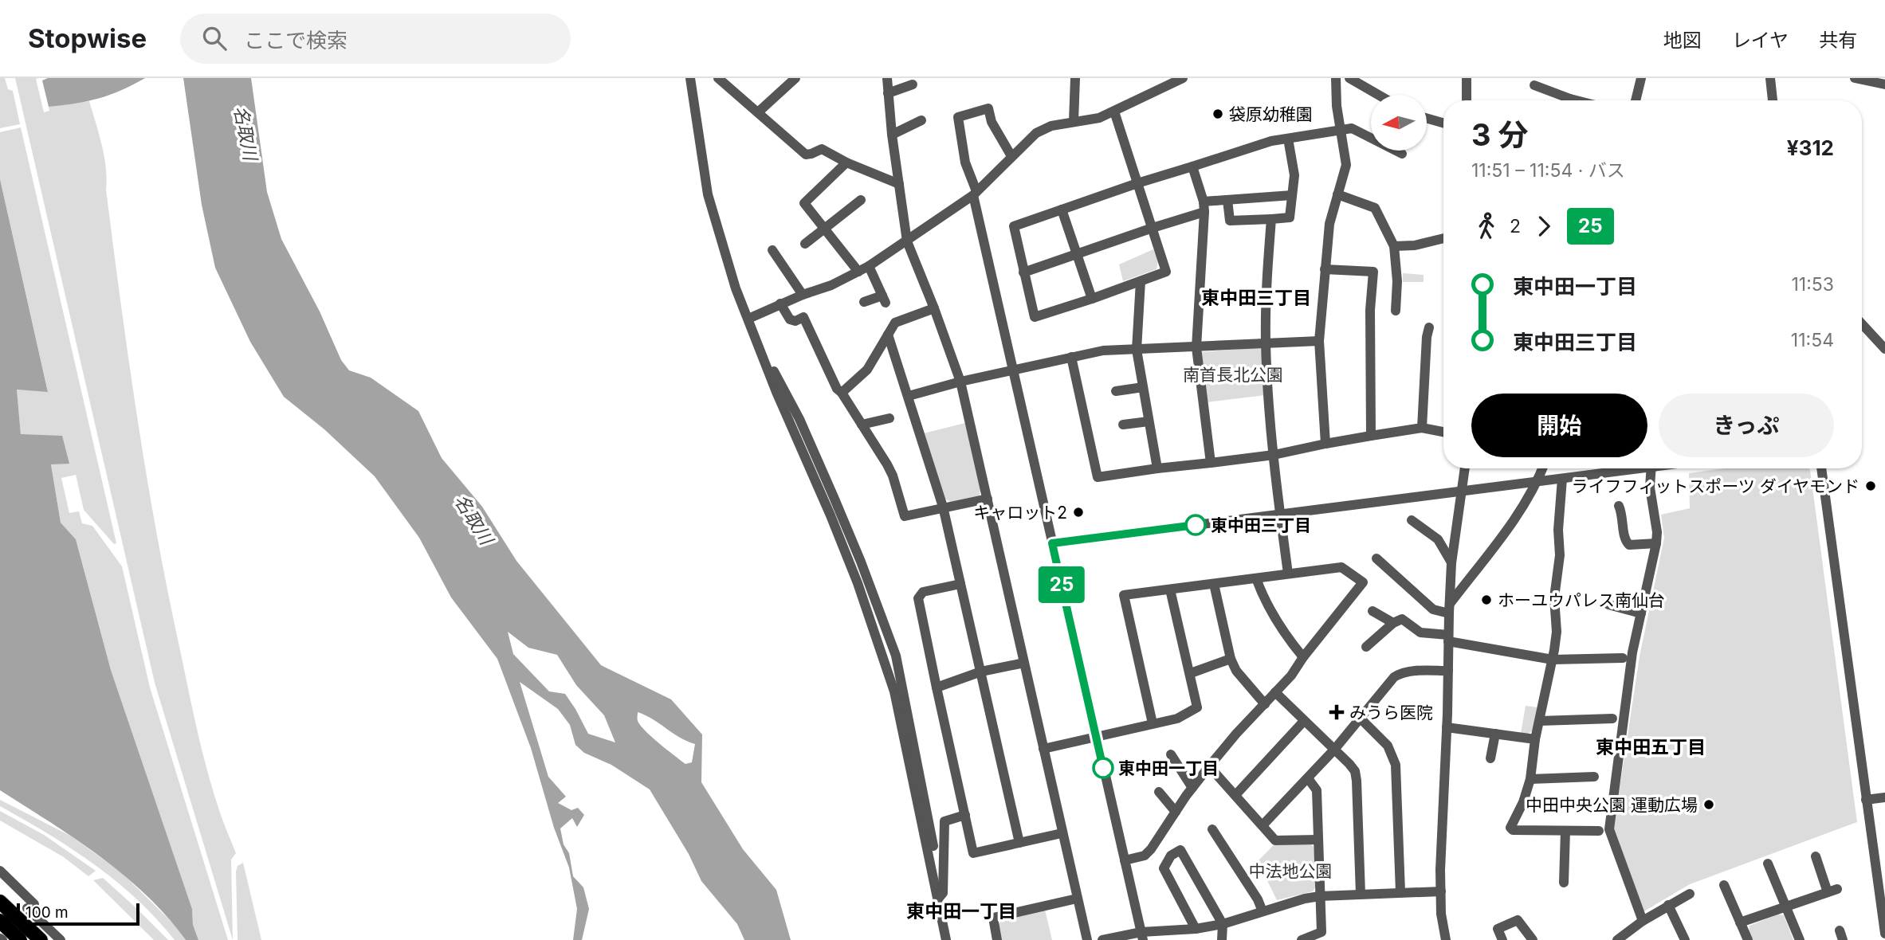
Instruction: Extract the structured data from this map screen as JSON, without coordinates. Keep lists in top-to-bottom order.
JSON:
{
  "districts": ["東中田三丁目", "東中田五丁目", "東中田一丁目"],
  "water": ["名取川"],
  "parks": ["南首長北公園", "中法地公園"],
  "places": {
    "other": [
      "袋原幼稚園",
      "ライフフィットスポーツ ダイヤモンド",
      "キャロット2",
      "東中田三丁目",
      "ホーユウパレス南仙台",
      "東中田一丁目",
      "中田中央公園 運動広場"
    ],
    "health": ["みうら医院"]
  },
  "lines": ["bus line 25"],
  "scale_bar": "100 m",
  "north": "left",
  "page": {
    "header": "Stopwise",
    "search": "ここで検索",
    "nav": ["地図", "レイヤ", "共有"],
    "on_map": "25",
    "heading": ["3 分", "11:51 – 11:54 · バス", "¥312"],
    "legs": ["2", "25"],
    "list": [
      {
        "name": "東中田一丁目",
        "value": "11:53"
      },
      {
        "name": "東中田三丁目",
        "value": "11:54"
      }
    ],
    "buttons": ["開始", "きっぷ"],
    "scale": "100 m"
  }
}
